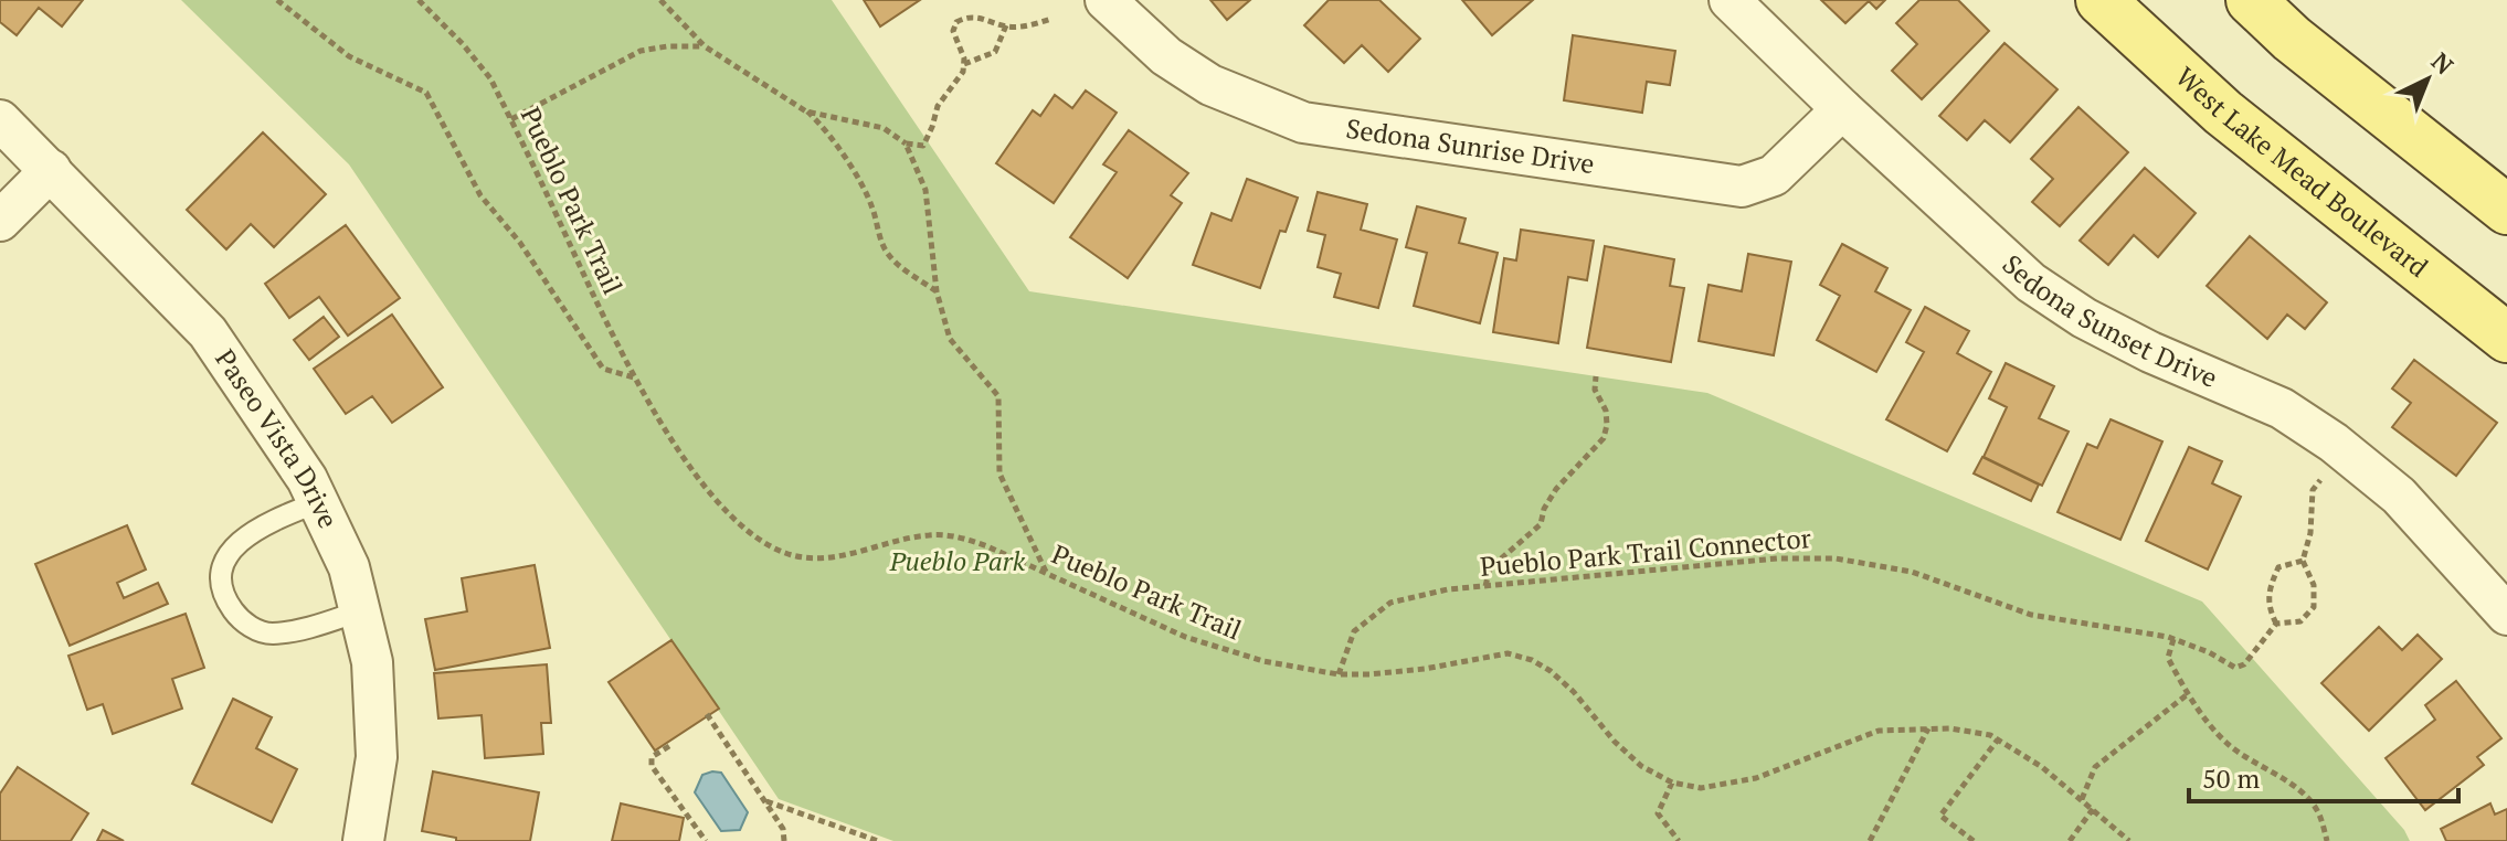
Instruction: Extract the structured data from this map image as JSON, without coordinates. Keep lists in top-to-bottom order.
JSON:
{
  "streets": {
    "main road": ["West Lake Mead Boulevard"],
    "street": ["Sedona Sunrise Drive", "Sedona Sunset Drive", "Paseo Vista Drive"],
    "path": ["Pueblo Park Trail", "Pueblo Park Trail Connector"]
  },
  "crossings": [
    ["Sedona Sunrise Drive", "Sedona Sunset Drive"],
    ["Pueblo Park Trail", "Pueblo Park Trail Connector"],
    ["Sedona Sunset Drive", "Pueblo Park Trail Connector"]
  ],
  "parks": ["Pueblo Park"],
  "scale_bar": "50 m",
  "north": "top right"
}
